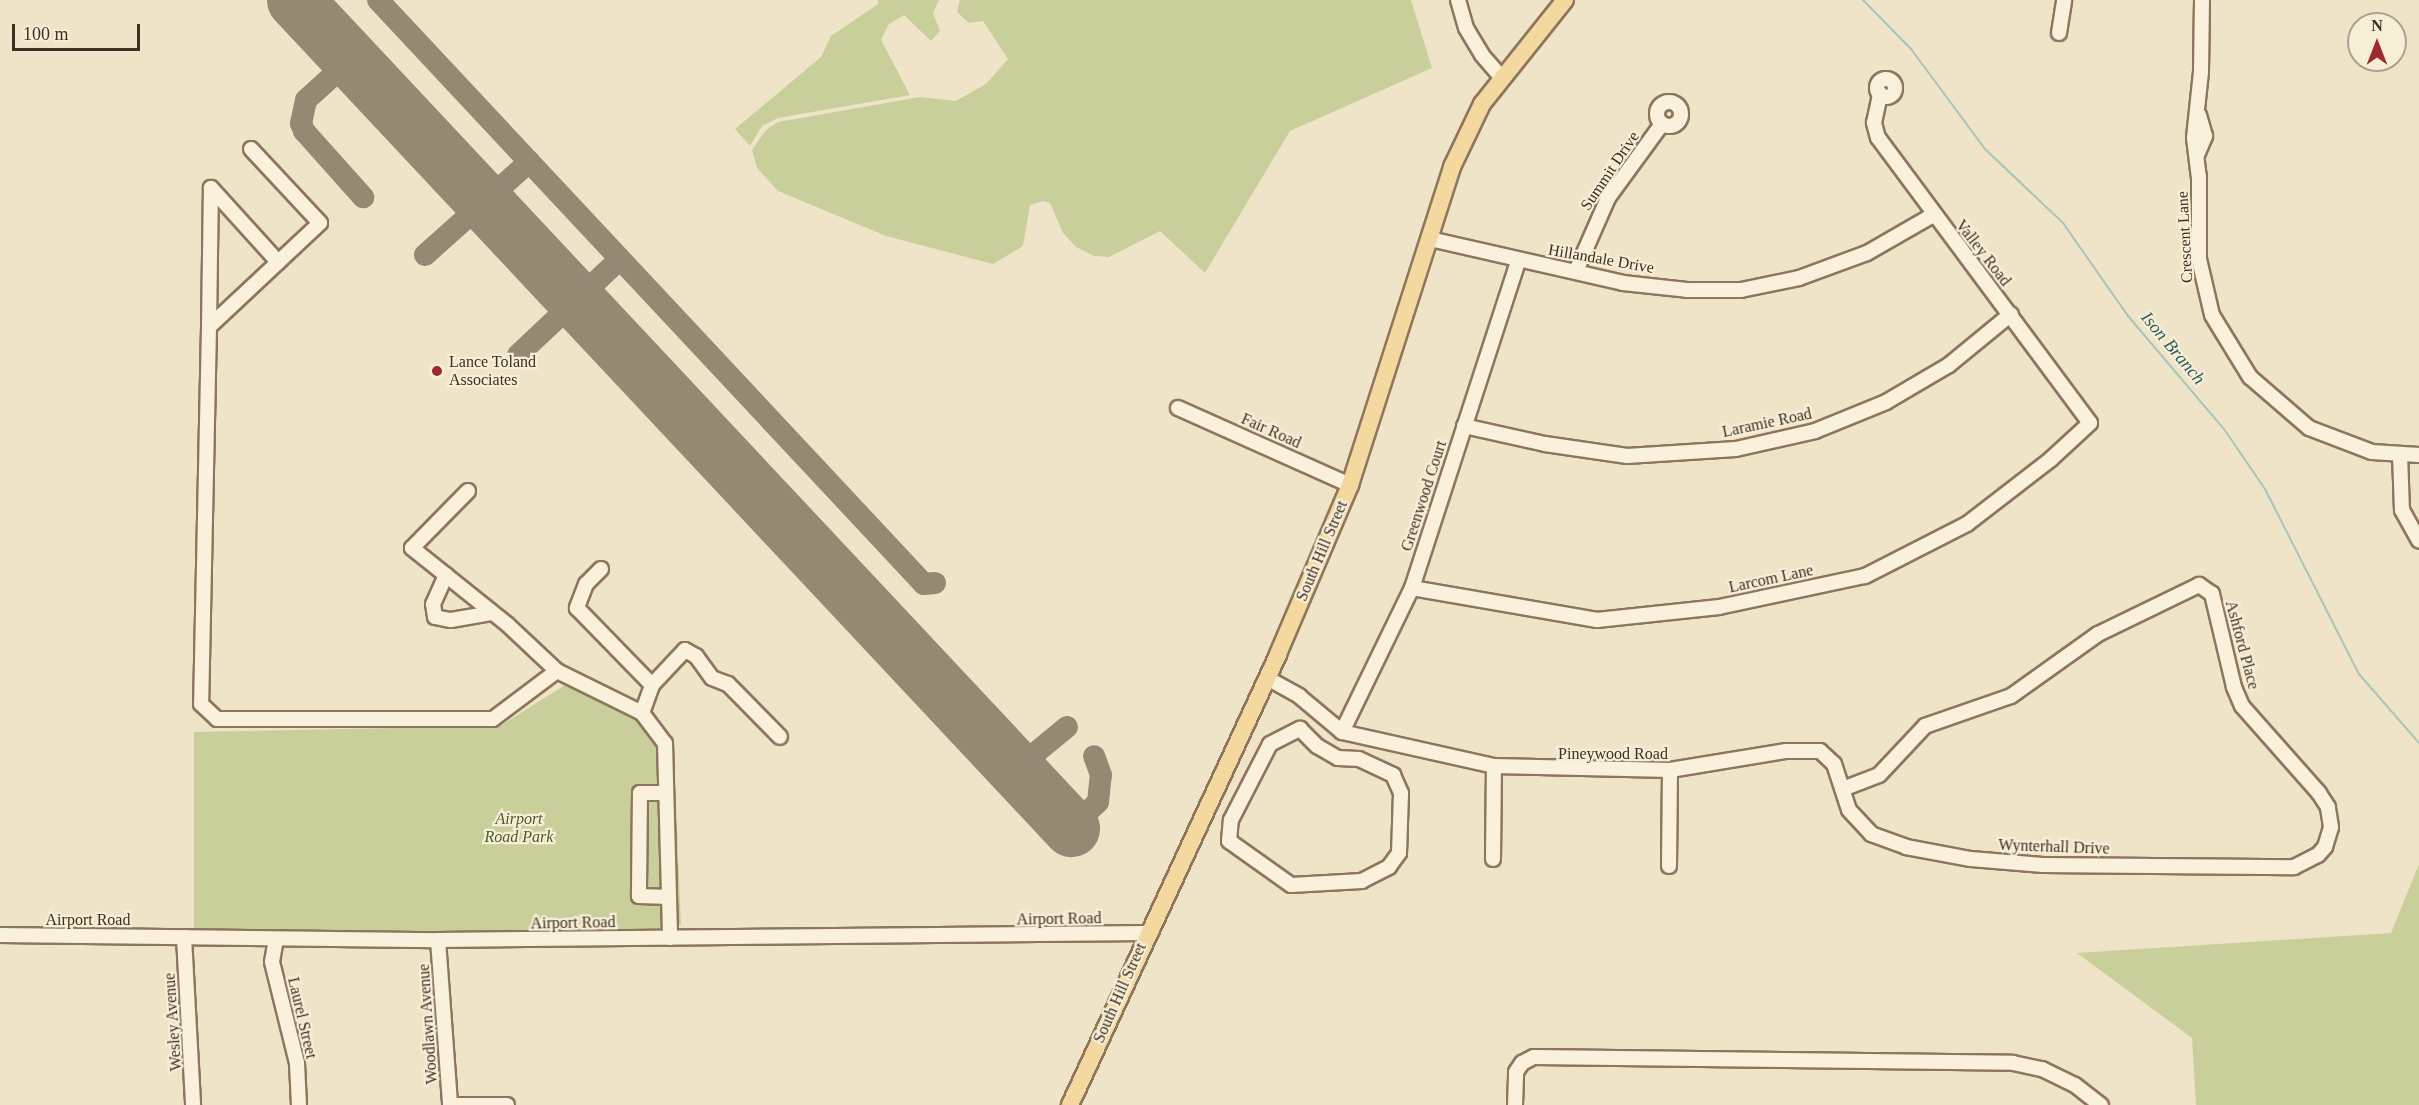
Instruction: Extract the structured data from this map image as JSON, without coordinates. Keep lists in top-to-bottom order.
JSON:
{
  "streets": {
    "main road": ["South Hill Street"],
    "street": [
      "Summit Drive",
      "Crescent Lane",
      "Valley Road",
      "Hillandale Drive",
      "Laramie Road",
      "Fair Road",
      "Greenwood Court",
      "Larcom Lane",
      "Ashford Place",
      "Pineywood Road",
      "Wynterhall Drive",
      "Airport Road",
      "Laurel Street",
      "Wesley Avenue",
      "Woodlawn Avenue"
    ]
  },
  "crossings": [
    ["Summit Drive", "Hillandale Drive"],
    ["Valley Road", "Hillandale Drive"],
    ["Valley Road", "Laramie Road"],
    ["Valley Road", "Larcom Lane"],
    ["Hillandale Drive", "Greenwood Court"],
    ["Hillandale Drive", "South Hill Street"],
    ["Laramie Road", "Greenwood Court"],
    ["Fair Road", "South Hill Street"],
    ["Greenwood Court", "Larcom Lane"],
    ["Greenwood Court", "Pineywood Road"],
    ["South Hill Street", "Pineywood Road"],
    ["South Hill Street", "Airport Road"],
    ["Ashford Place", "Pineywood Road"],
    ["Ashford Place", "Wynterhall Drive"],
    ["Pineywood Road", "Wynterhall Drive"],
    ["Airport Road", "Laurel Street"],
    ["Airport Road", "Wesley Avenue"],
    ["Airport Road", "Woodlawn Avenue"]
  ],
  "water": ["Ison Branch"],
  "parks": ["Airport Road Park"],
  "places": ["Lance Toland Associates"],
  "scale_bar": "100 m",
  "north": "top"
}
